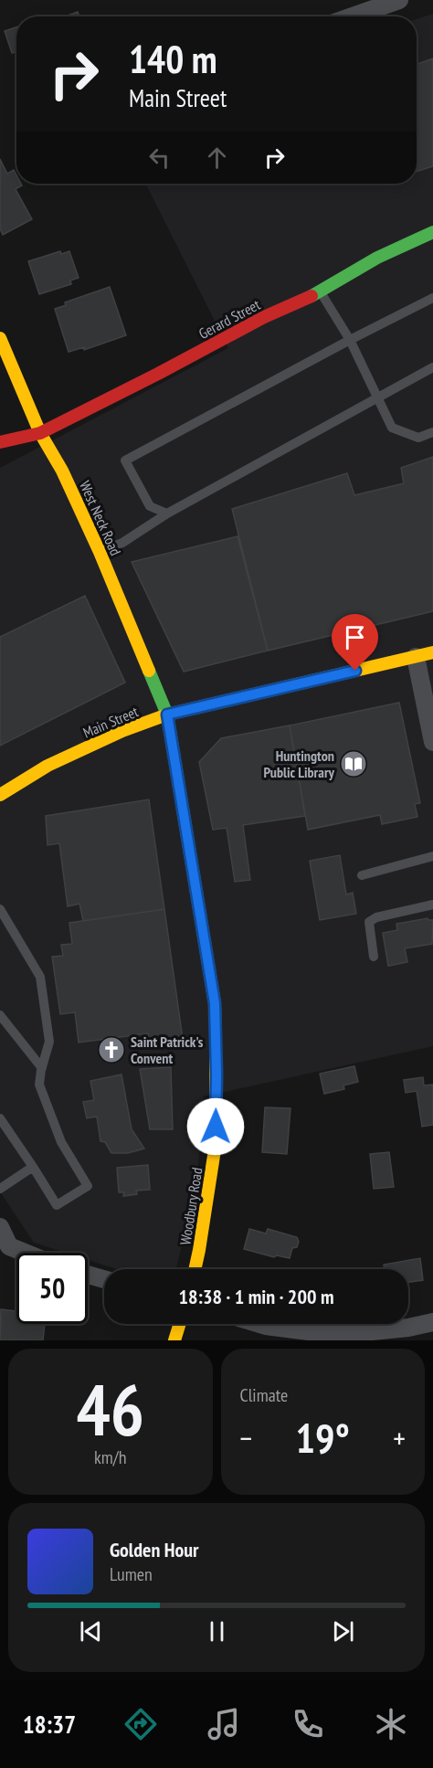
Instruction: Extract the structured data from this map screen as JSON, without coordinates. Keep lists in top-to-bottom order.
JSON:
{
  "streets": {
    "main road": [
      "Gerard Street",
      "West Neck Road",
      "Main Street",
      "Woodbury Road"
    ]
  },
  "crossings": [
    ["Gerard Street", "West Neck Road"],
    ["West Neck Road", "Main Street"],
    ["West Neck Road", "Woodbury Road"],
    ["Main Street", "Woodbury Road"]
  ],
  "places": {
    "library": ["Huntington Public Library"],
    "church": ["Saint Patrick's Convent"]
  },
  "page": {
    "turn": ["140 m", "Main Street"],
    "limit": "50",
    "trip": "18:38 · 1 min · 200 m",
    "tile": [
      ["46", "km/h"],
      "Climate"
    ],
    "heat": ["−", "19°", "+"],
    "song": ["Golden Hour", "Lumen"],
    "tabs": "18:37"
  }
}
